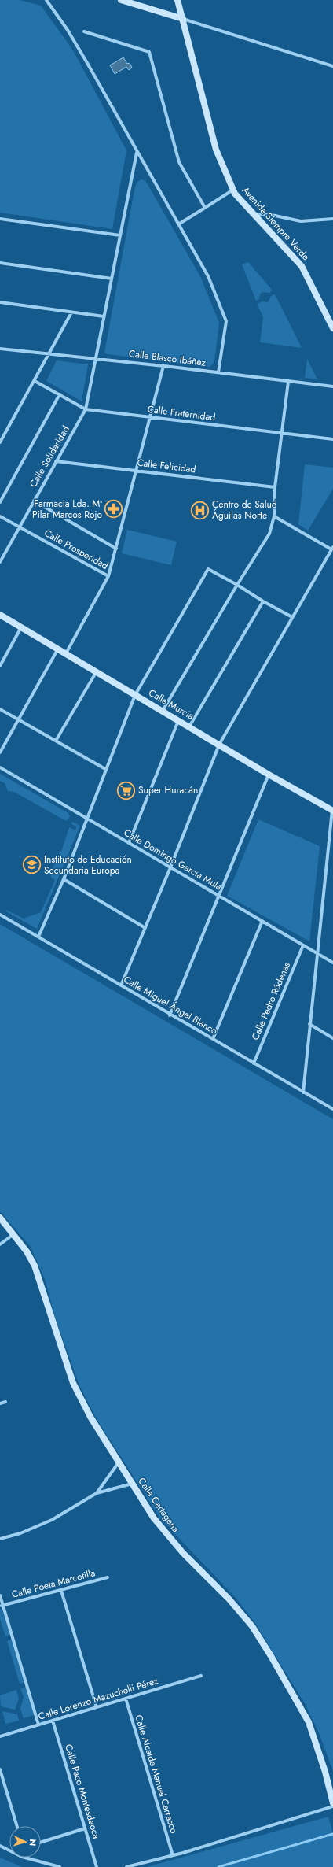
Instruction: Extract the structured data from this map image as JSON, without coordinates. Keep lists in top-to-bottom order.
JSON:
{
  "streets": {
    "main road": ["Avenida Siempre Verde", "Calle Murcia", "Calle Cartagena"],
    "street": [
      "Calle Blasco Ibáñez",
      "Calle Fraternidad",
      "Calle Solidaridad",
      "Calle Felicidad",
      "Calle Prosperidad",
      "Calle Domingo García Mula",
      "Calle Pedro Ródenas",
      "Calle Miguel Ángel Blanco",
      "Calle Poeta Marcotilla",
      "Calle Lorenzo Mazuchelli Pérez",
      "Calle Alcalde Manuel Carrasco",
      "Calle Paco Montesdeoca"
    ]
  },
  "crossings": [
    ["Calle Blasco Ibáñez", "Calle Solidaridad"],
    ["Calle Fraternidad", "Calle Solidaridad"],
    ["Calle Solidaridad", "Calle Felicidad"],
    ["Calle Solidaridad", "Calle Prosperidad"],
    ["Calle Domingo García Mula", "Calle Pedro Ródenas"],
    ["Calle Pedro Ródenas", "Calle Miguel Ángel Blanco"],
    ["Calle Lorenzo Mazuchelli Pérez", "Calle Alcalde Manuel Carrasco"],
    ["Calle Lorenzo Mazuchelli Pérez", "Calle Paco Montesdeoca"]
  ],
  "places": {
    "pharmacy": ["Farmacia Lda. Mª Pilar Marcos Rojo"],
    "hospital": ["Centro de Salud Águilas Norte"],
    "supermarket": ["Super Huracán"],
    "school or university": ["Instituto de Educación Secundaria Europa"]
  },
  "north": "right"
}
